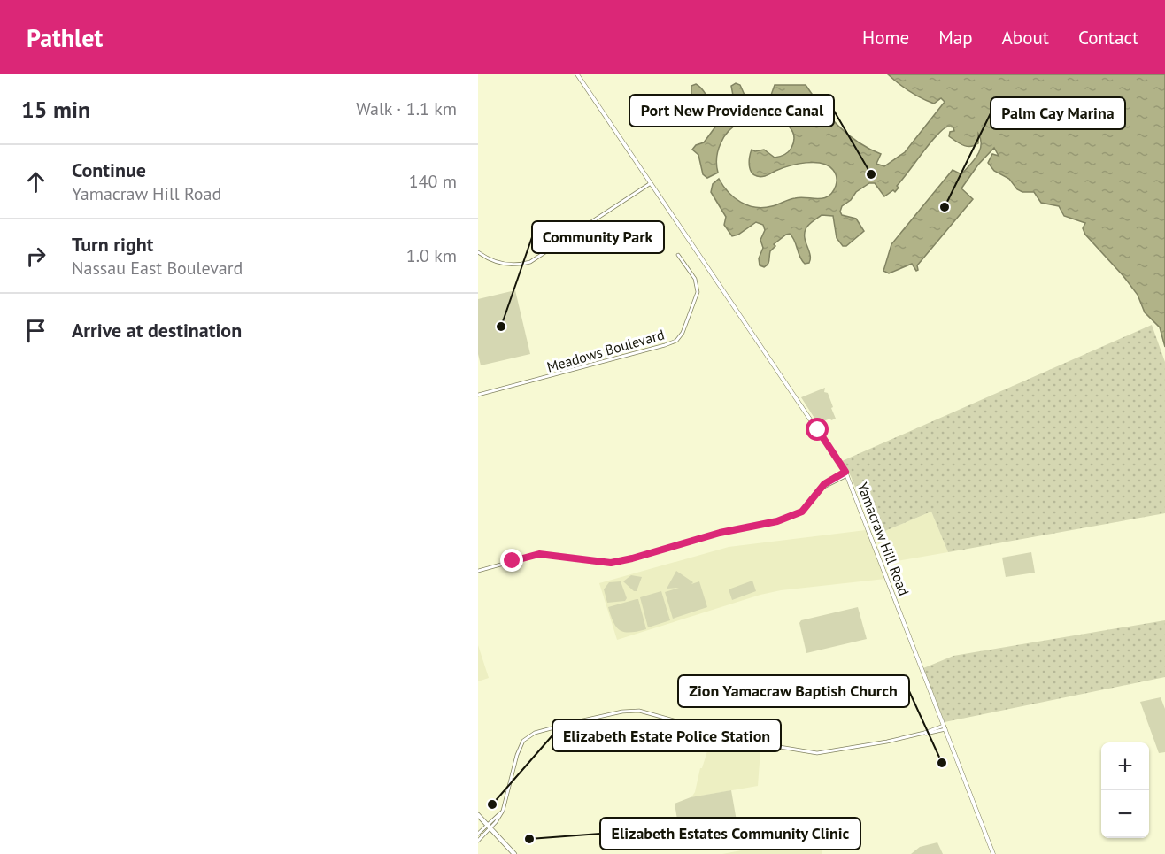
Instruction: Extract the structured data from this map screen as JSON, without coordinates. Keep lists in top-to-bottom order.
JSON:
{
  "streets": {
    "main road": ["Yamacraw Hill Road"],
    "street": ["Meadows Boulevard"]
  },
  "places": [
    "Port New Providence Canal",
    "Palm Cay Marina",
    "Community Park",
    "Zion Yamacraw Baptish Church",
    "Elizabeth Estate Police Station",
    "Elizabeth Estates Community Clinic"
  ],
  "page": {
    "header": "Pathlet",
    "nav": [
      "Home",
      "Map",
      "About",
      "Contact"
    ],
    "heading": ["15 min", "Walk · 1.1 km"],
    "list": [
      ["Continue", "Yamacraw Hill Road", "140 m"],
      ["Turn right", "Nassau East Boulevard", "1.0 km"],
      "Arrive at destination"
    ],
    "map_buttons": ["+", "−"]
  }
}
